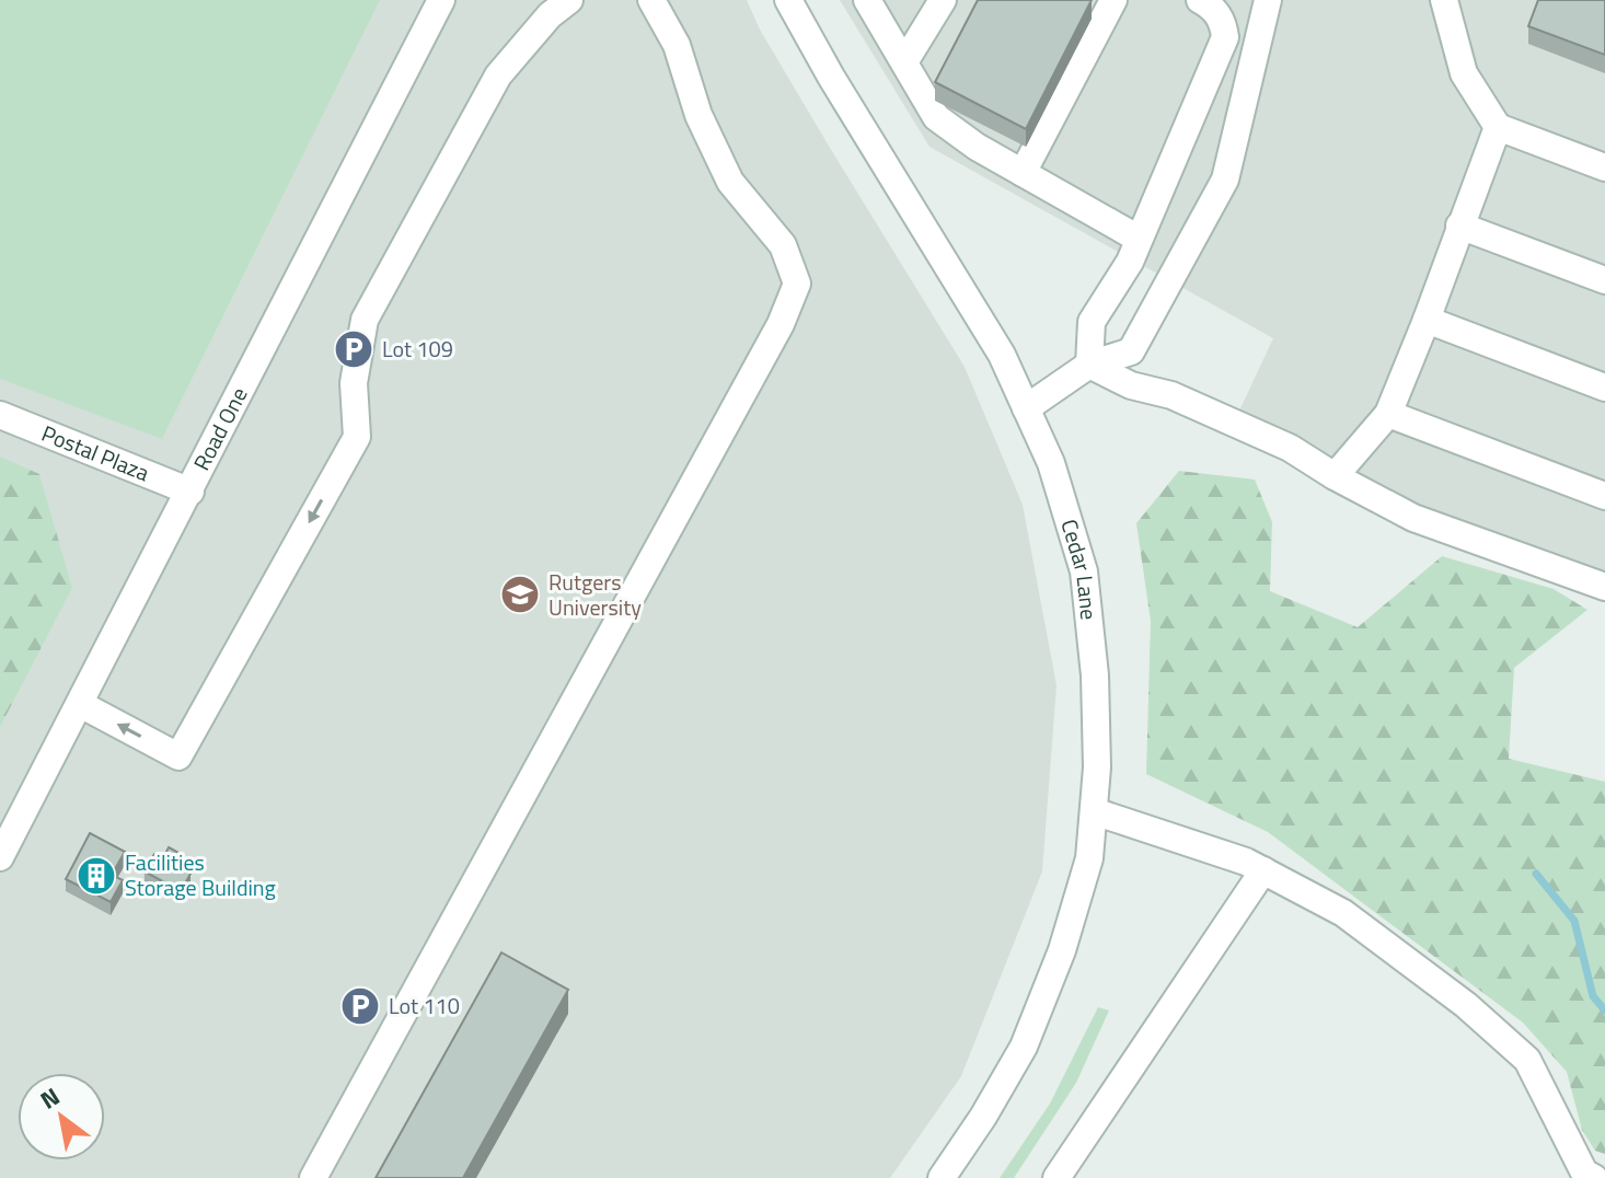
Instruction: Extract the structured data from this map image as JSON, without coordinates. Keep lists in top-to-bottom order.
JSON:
{
  "streets": {
    "street": ["Road One", "Postal Plaza", "Cedar Lane"]
  },
  "crossings": [
    ["Road One", "Postal Plaza"]
  ],
  "places": {
    "parking": ["Lot 109", "Lot 110"],
    "school or university": ["Rutgers University"],
    "building": ["Facilities Storage Building"]
  },
  "north": "top left"
}
